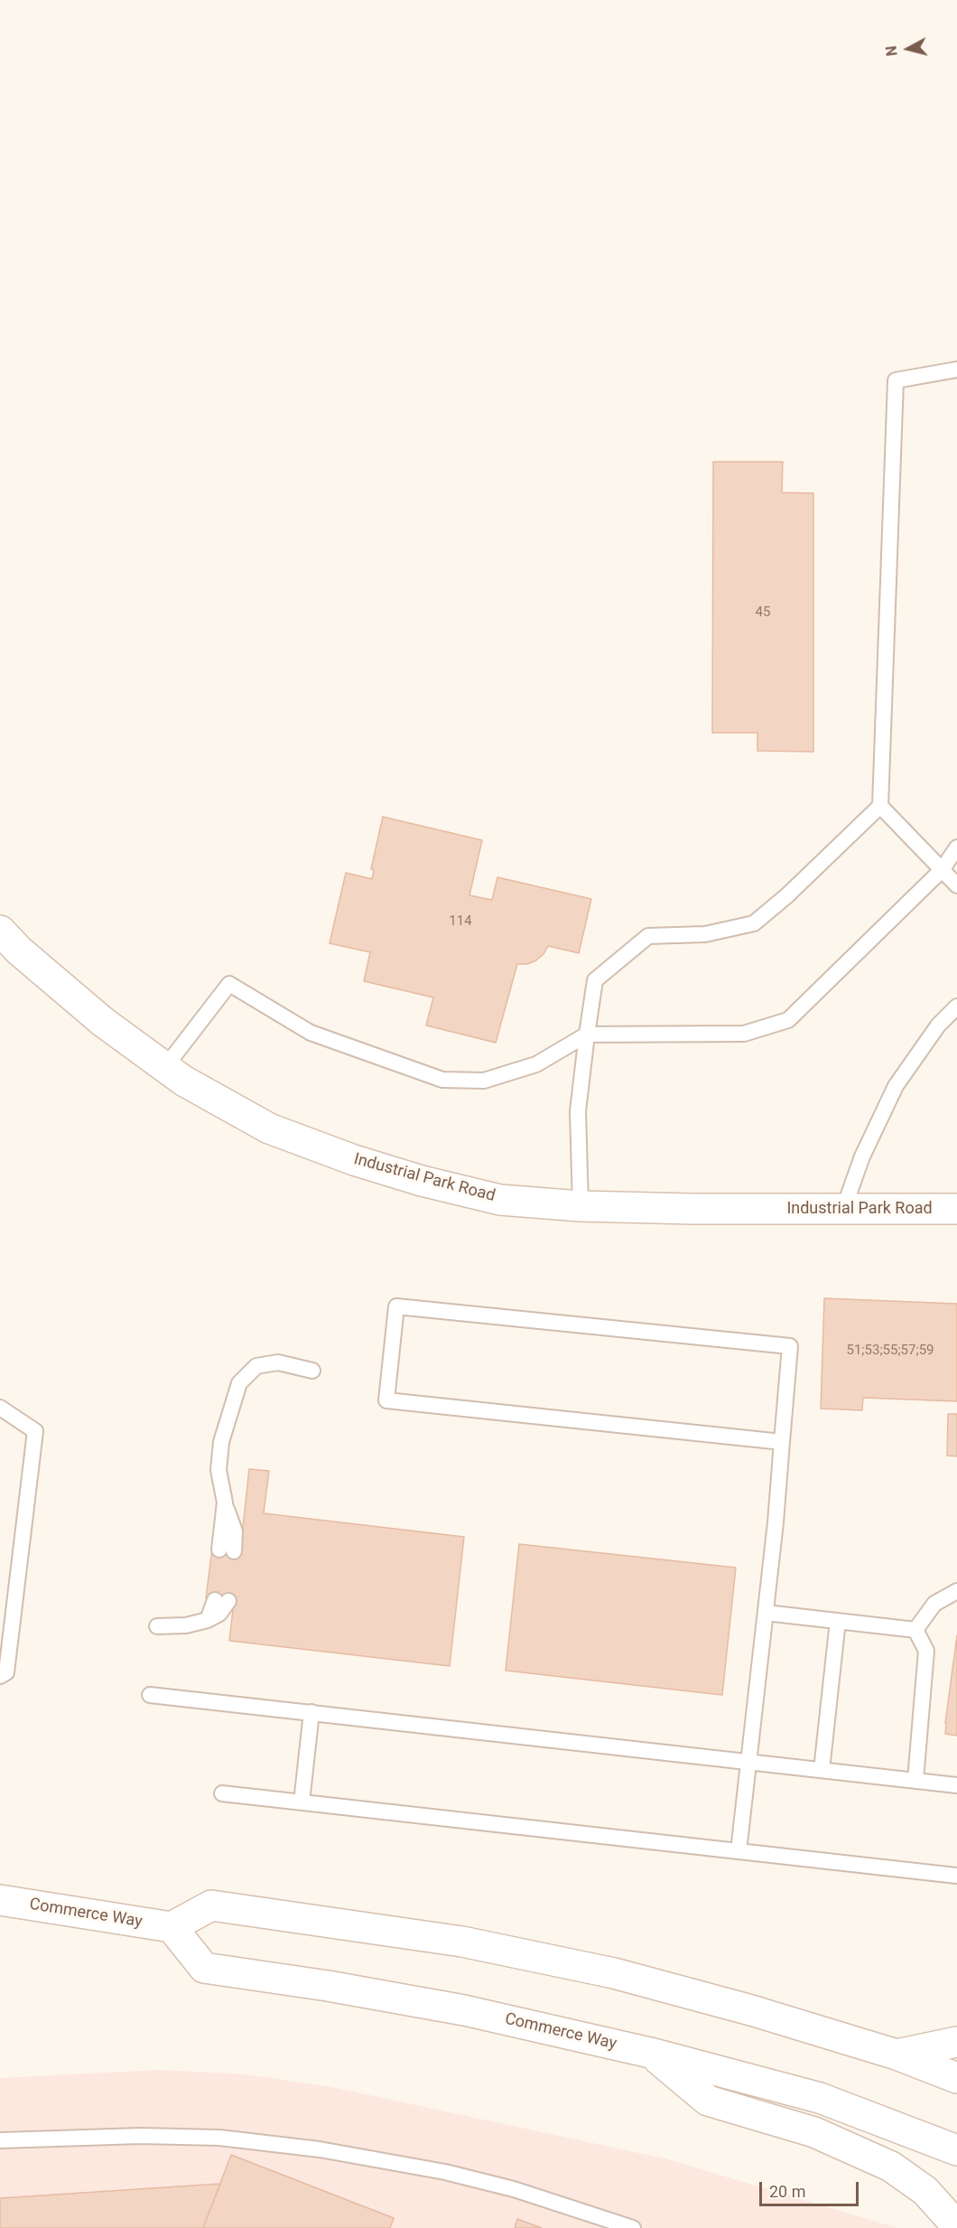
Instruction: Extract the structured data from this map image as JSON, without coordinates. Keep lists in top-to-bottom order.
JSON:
{
  "streets": {
    "main road": ["Industrial Park Road", "Commerce Way"]
  },
  "house_numbers": ["45", "114", "51;53;55;57;59"],
  "scale_bar": "20 m",
  "north": "left"
}
